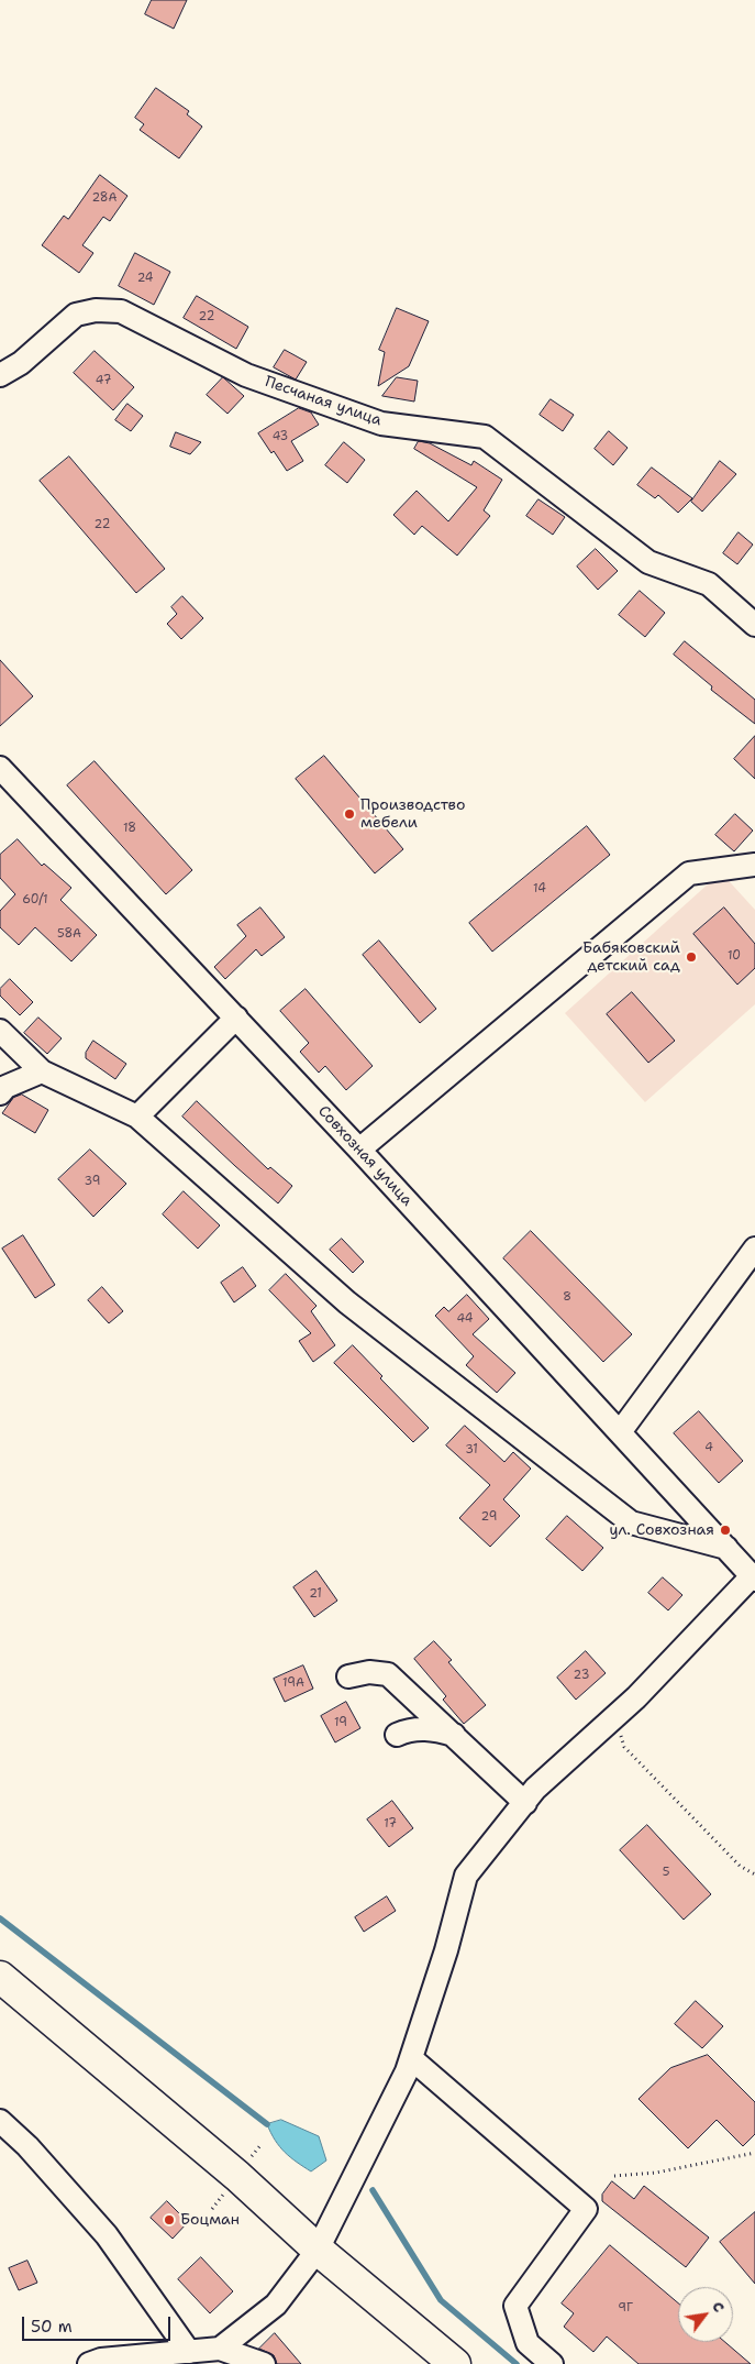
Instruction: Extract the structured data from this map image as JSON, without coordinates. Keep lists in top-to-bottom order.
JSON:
{
  "streets": {
    "street": ["Песчаная улица", "Совхозная улица"]
  },
  "places": [
    "Производство мебели",
    "Бабяковский детский сад",
    "ул. Совхозная",
    "Боцман"
  ],
  "house_numbers": [
    "28А",
    "24",
    "22",
    "47",
    "43",
    "22",
    "18",
    "14",
    "60/1",
    "58А",
    "10",
    "39",
    "8",
    "44",
    "4",
    "31",
    "29",
    "21",
    "23",
    "19А",
    "19",
    "17",
    "5",
    "9Г"
  ],
  "scale_bar": "50 m",
  "north": "top right"
}
